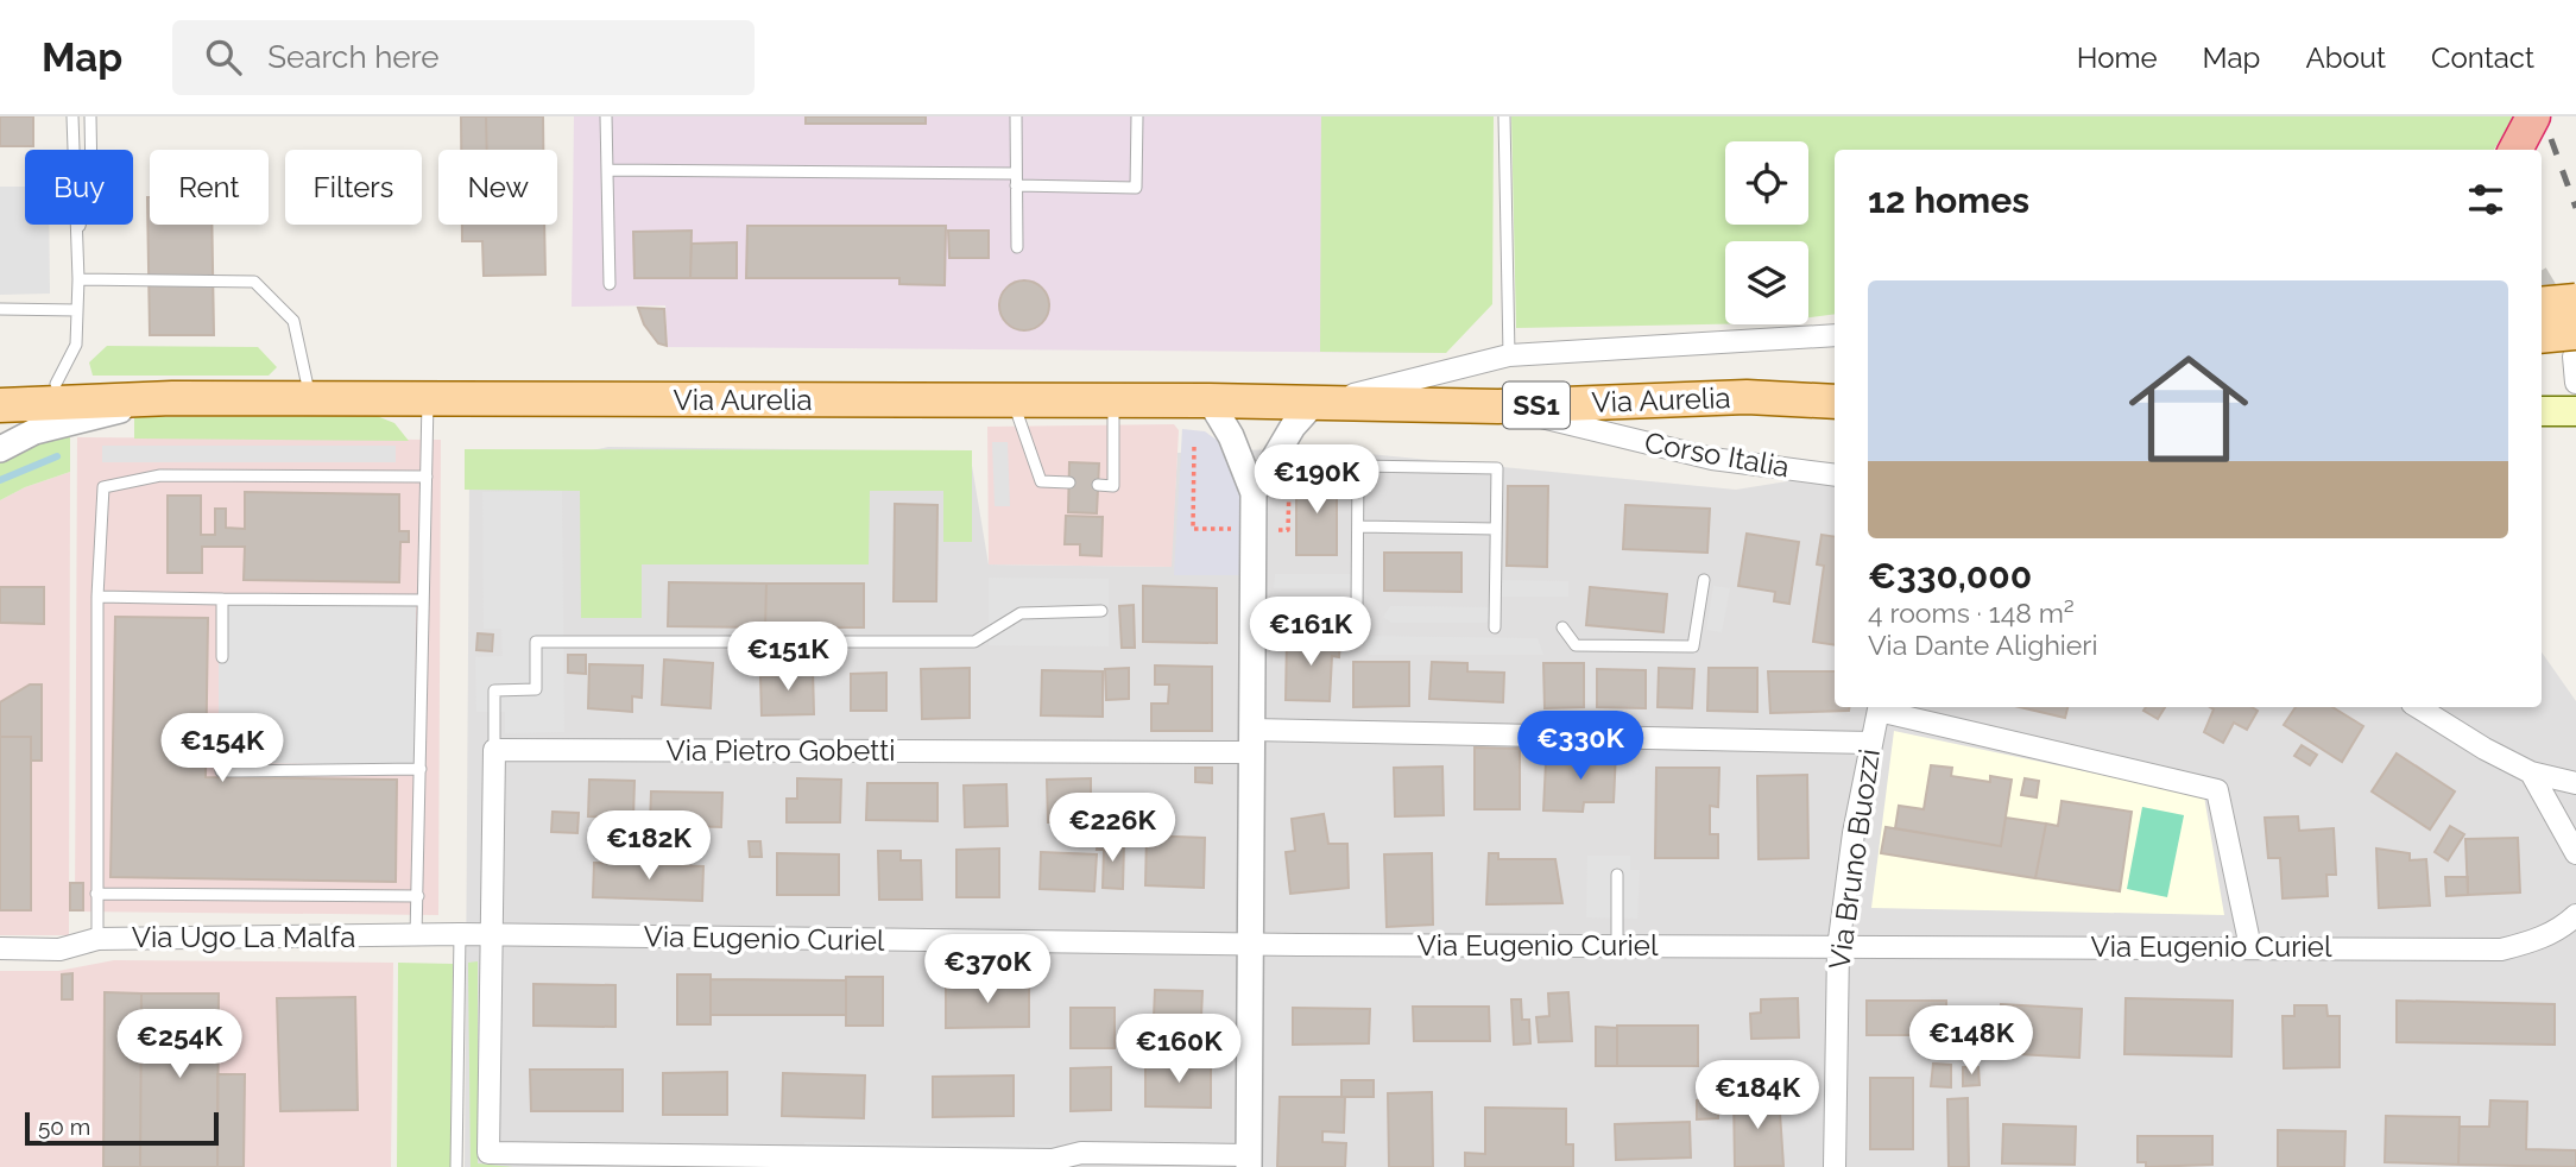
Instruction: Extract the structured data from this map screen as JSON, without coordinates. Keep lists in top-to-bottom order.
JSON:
{
  "streets": {
    "main road": ["Via Aurelia", "SS1"],
    "street": [
      "Corso Italia",
      "Via Pietro Gobetti",
      "Via Bruno Buozzi",
      "Via Ugo La Malfa",
      "Via Eugenio Curiel"
    ]
  },
  "crossings": [
    ["Via Aurelia", "Corso Italia"],
    ["Via Pietro Gobetti", "Via Bruno Buozzi"],
    ["Via Bruno Buozzi", "Via Eugenio Curiel"],
    ["Via Ugo La Malfa", "Via Eugenio Curiel"]
  ],
  "scale_bar": "50 m",
  "page": {
    "header": "Map",
    "search": "Search here",
    "nav": [
      "Home",
      "Map",
      "About",
      "Contact"
    ],
    "chip": [
      "Buy",
      "Rent",
      "Filters",
      "New"
    ],
    "heading": "12 homes",
    "list": [
      {
        "name": "€330,000",
        "note": "4 rooms · 148 m² · Via Dante Alighieri"
      }
    ],
    "price": [
      "€190K",
      "€161K",
      "€151K",
      "€330K",
      "€154K",
      "€226K",
      "€182K",
      "€370K",
      "€148K",
      "€254K",
      "€160K",
      "€184K"
    ],
    "scale": "50 m"
  }
}
